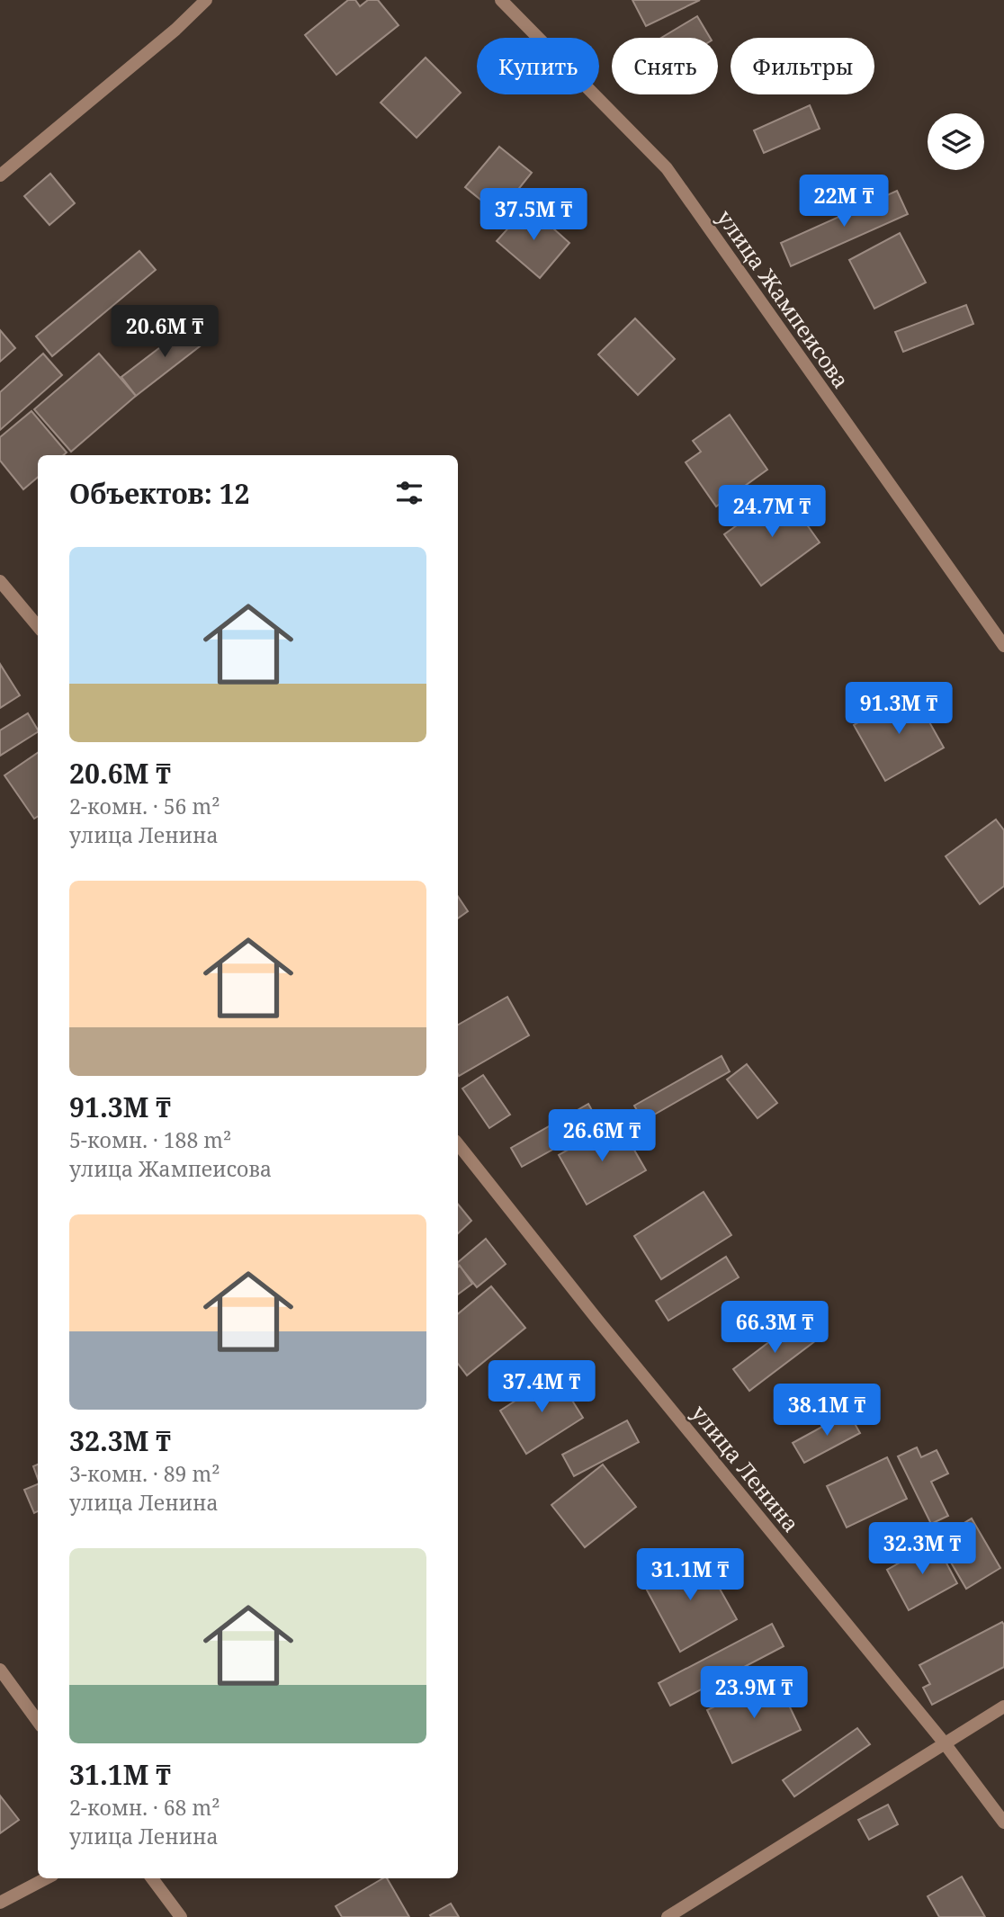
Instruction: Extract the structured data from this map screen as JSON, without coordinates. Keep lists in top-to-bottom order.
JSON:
{
  "streets": {
    "street": ["улица Жампеисова", "улица Ленина"]
  },
  "page": {
    "chip": ["Купить", "Снять", "Фильтры"],
    "price": [
      "22M ₸",
      "37.5M ₸",
      "20.6M ₸",
      "24.7M ₸",
      "91.3M ₸",
      "26.6M ₸",
      "66.3M ₸",
      "37.4M ₸",
      "38.1M ₸",
      "32.3M ₸",
      "31.1M ₸",
      "23.9M ₸"
    ],
    "heading": "Объектов: 12",
    "list": [
      {
        "name": "20.6M ₸",
        "note": "2-комн. · 56 m² · улица Ленина"
      },
      {
        "name": "91.3M ₸",
        "note": "5-комн. · 188 m² · улица Жампеисова"
      },
      {
        "name": "32.3M ₸",
        "note": "3-комн. · 89 m² · улица Ленина"
      },
      {
        "name": "31.1M ₸",
        "note": "2-комн. · 68 m² · улица Ленина"
      }
    ]
  }
}
